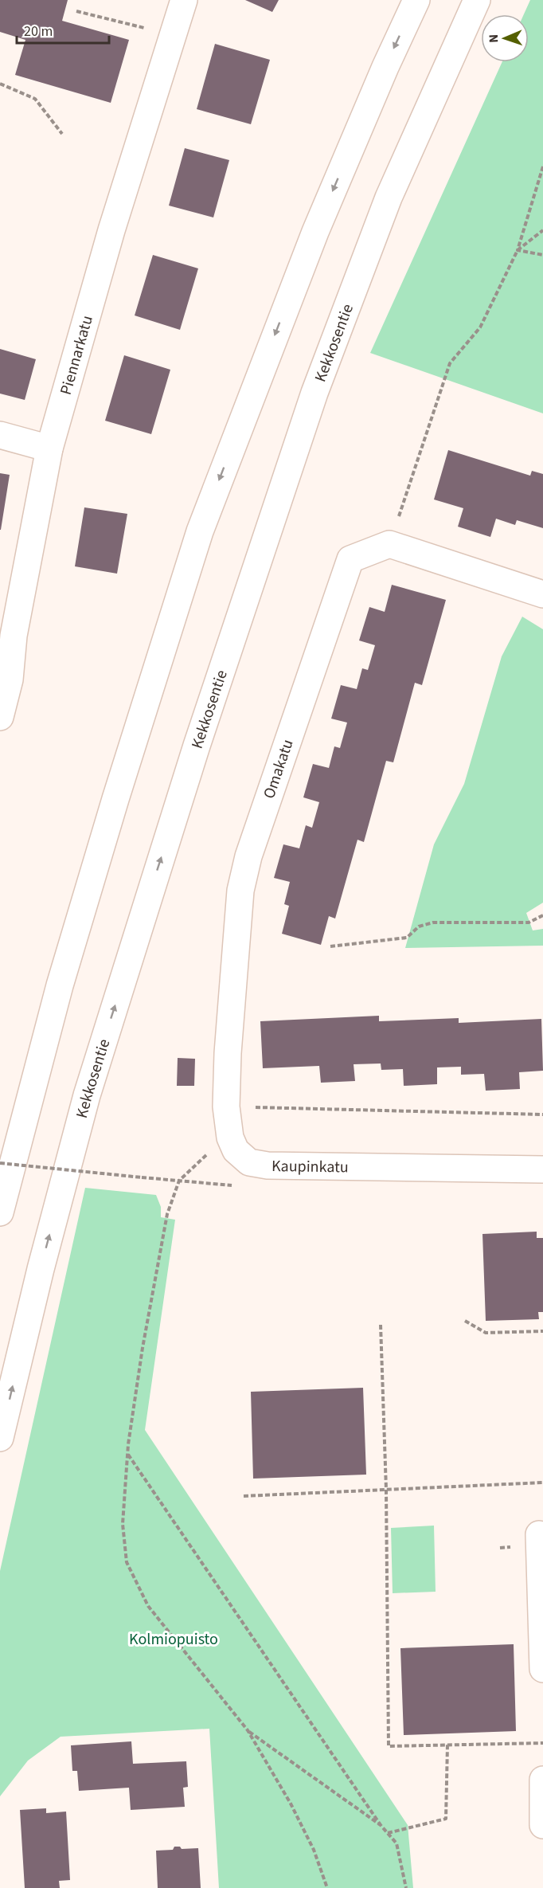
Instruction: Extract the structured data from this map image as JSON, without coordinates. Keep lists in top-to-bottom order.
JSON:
{
  "streets": {
    "main road": [
      "Kekkosentie",
      "Piennarkatu",
      "Omakatu",
      "Kaupinkatu"
    ]
  },
  "crossings": [
    ["Omakatu", "Kaupinkatu"]
  ],
  "parks": ["Kolmiopuisto"],
  "scale_bar": "20 m",
  "north": "left"
}
